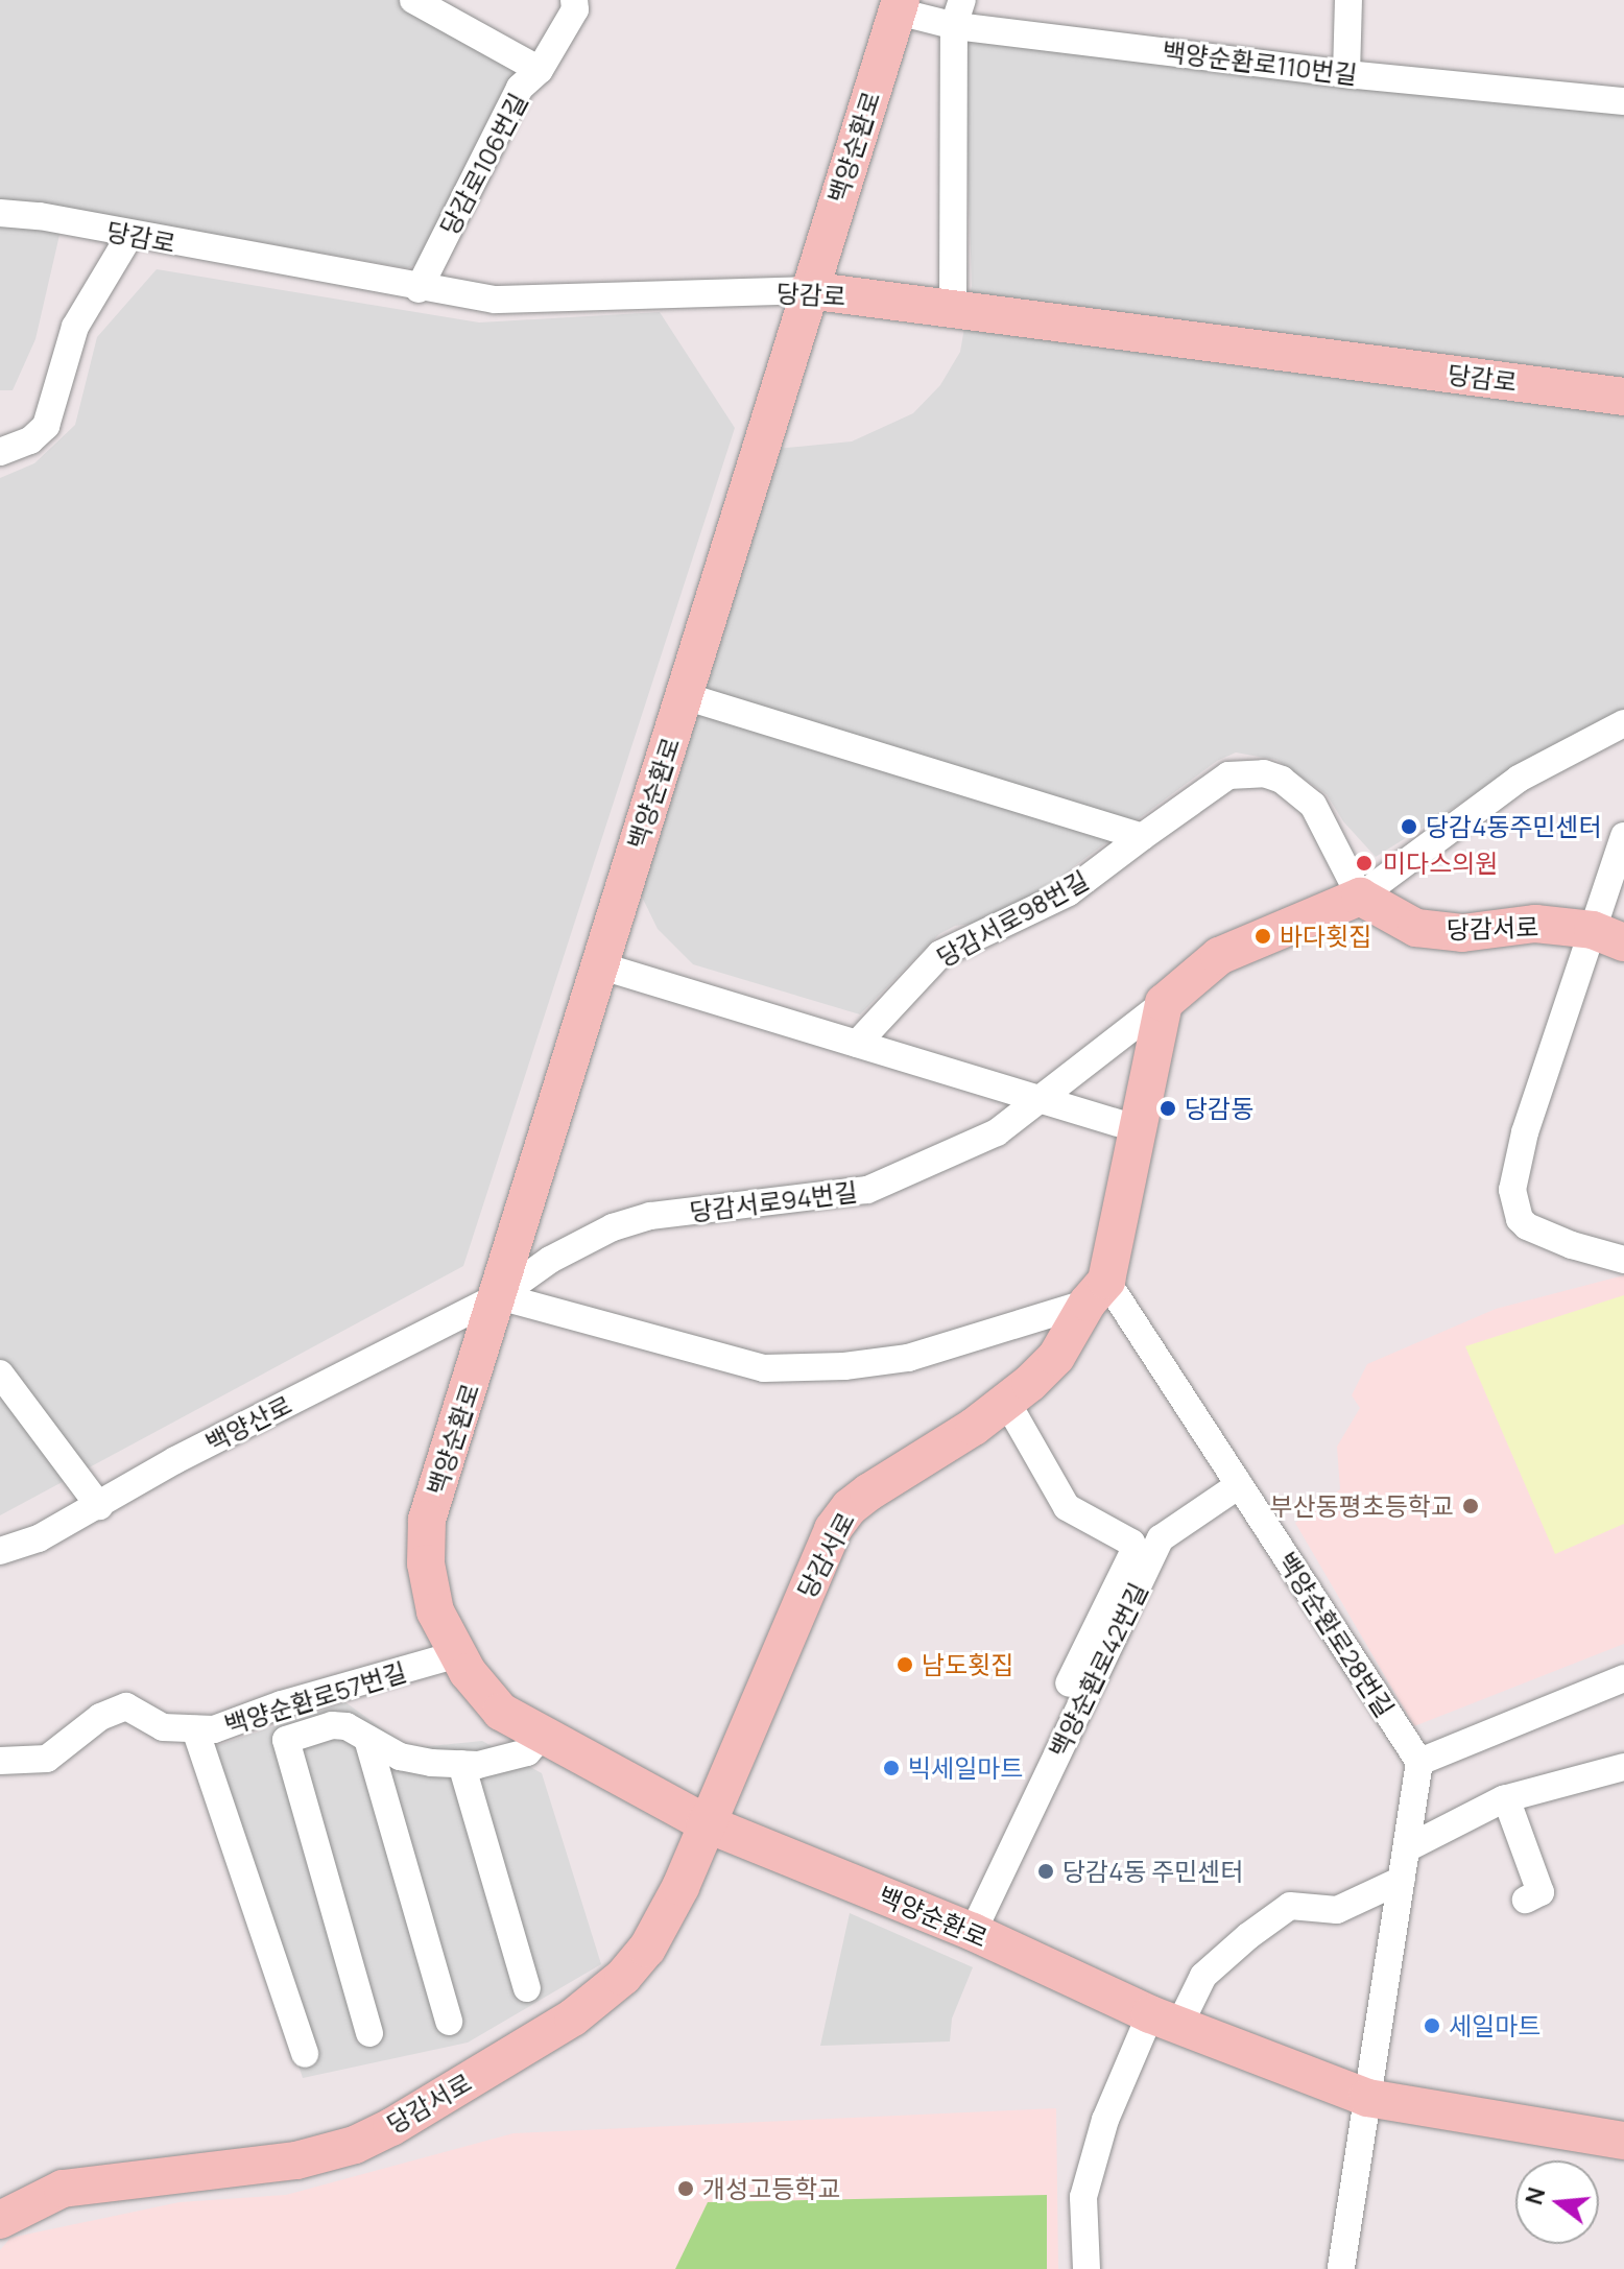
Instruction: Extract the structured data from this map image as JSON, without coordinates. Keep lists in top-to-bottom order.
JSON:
{
  "streets": {
    "main road": ["백양순환로", "당감로", "당감서로"],
    "street": [
      "백양순환로110번길",
      "당감로106번길",
      "당감서로98번길",
      "당감서로94번길",
      "백양산로",
      "백양순환로28번길",
      "백양순환로42번길",
      "백양순환로57번길"
    ]
  },
  "crossings": [
    ["백양순환로110번길", "백양순환로"],
    ["백양순환로", "당감로"],
    ["백양순환로", "당감서로"],
    ["백양순환로", "당감서로94번길"],
    ["백양순환로", "백양산로"],
    ["백양순환로", "백양순환로42번길"],
    ["백양순환로", "백양순환로57번길"],
    ["당감로106번길", "당감로"],
    ["당감서로98번길", "당감서로"],
    ["당감서로", "당감서로94번길"],
    ["당감서로", "백양순환로28번길"],
    ["당감서로94번길", "백양산로"],
    ["백양순환로28번길", "백양순환로42번길"]
  ],
  "places": [
    "당감4동주민센터",
    "미다스의원",
    "바다횟집",
    "당감동",
    "부산동평초등학교",
    "남도횟집",
    "빅세일마트",
    "당감4동 주민센터",
    "세일마트",
    "개성고등학교"
  ],
  "north": "left"
}
